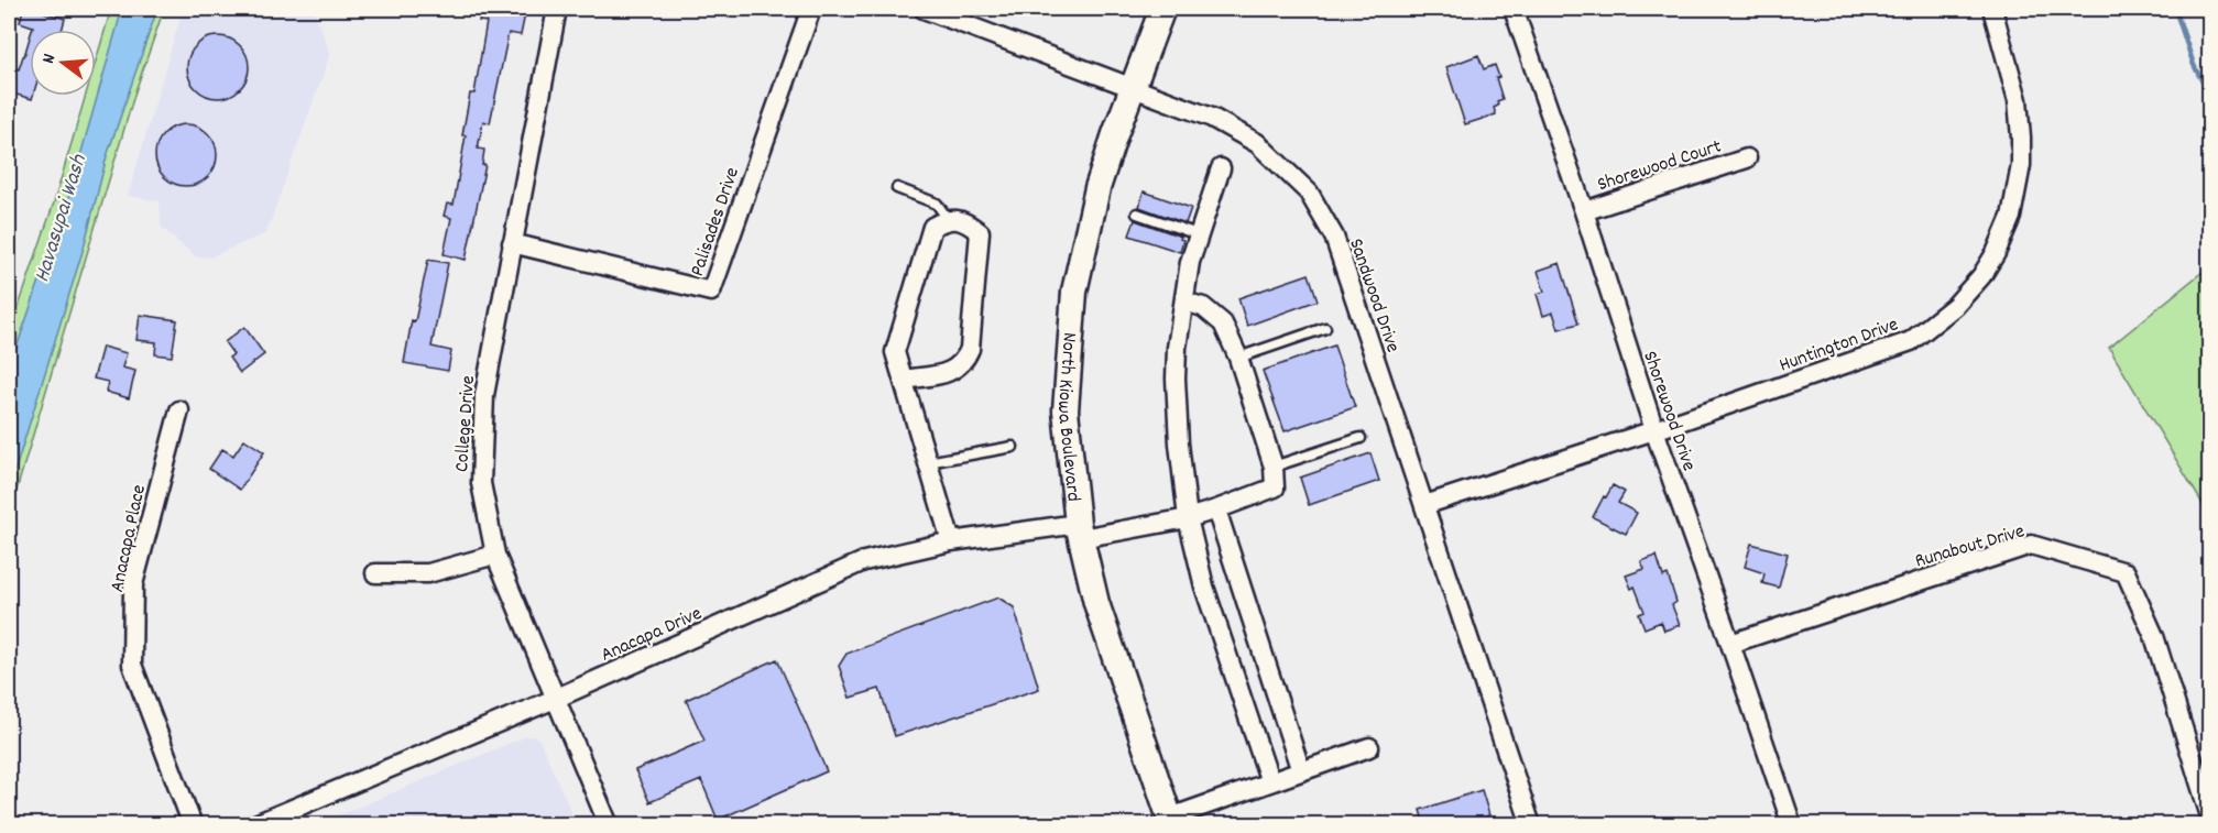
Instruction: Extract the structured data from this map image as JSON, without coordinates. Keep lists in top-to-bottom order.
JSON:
{
  "streets": {
    "street": [
      "Shorewood Court",
      "Palisades Drive",
      "Sandwood Drive",
      "Huntington Drive",
      "Shorewood Drive",
      "North Kiowa Boulevard",
      "College Drive",
      "Anacapa Place",
      "Runabout Drive",
      "Anacapa Drive"
    ]
  },
  "crossings": [
    ["Shorewood Court", "Shorewood Drive"],
    ["Palisades Drive", "College Drive"],
    ["Sandwood Drive", "Huntington Drive"],
    ["Sandwood Drive", "North Kiowa Boulevard"],
    ["Huntington Drive", "Shorewood Drive"],
    ["Shorewood Drive", "Runabout Drive"],
    ["North Kiowa Boulevard", "Anacapa Drive"],
    ["College Drive", "Anacapa Drive"]
  ],
  "water": ["Havasupai Wash"],
  "north": "left"
}
